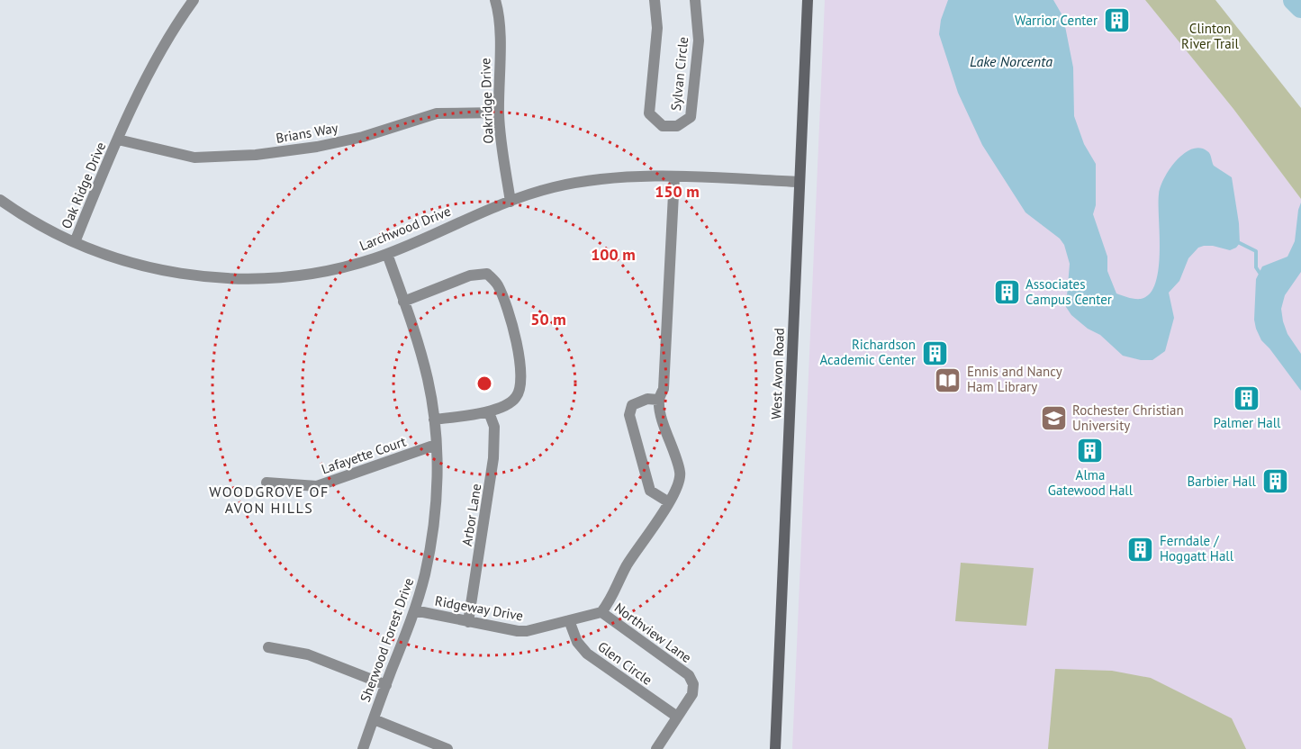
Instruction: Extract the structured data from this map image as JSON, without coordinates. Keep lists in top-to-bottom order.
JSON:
{
  "streets": {
    "main road": ["West Avon Road"],
    "street": [
      "Sylvan Circle",
      "Oakridge Drive",
      "Brians Way",
      "Oak Ridge Drive",
      "Larchwood Drive",
      "Lafayette Court",
      "Arbor Lane",
      "Ridgeway Drive",
      "Northview Lane",
      "Sherwood Forest Drive",
      "Glen Circle"
    ]
  },
  "crossings": [
    ["Oakridge Drive", "Brians Way"],
    ["Oakridge Drive", "Larchwood Drive"],
    ["Brians Way", "Oak Ridge Drive"],
    ["Oak Ridge Drive", "Larchwood Drive"],
    ["Larchwood Drive", "West Avon Road"],
    ["Larchwood Drive", "Northview Lane"],
    ["Larchwood Drive", "Sherwood Forest Drive"],
    ["Lafayette Court", "Sherwood Forest Drive"],
    ["Arbor Lane", "Ridgeway Drive"],
    ["Ridgeway Drive", "Northview Lane"],
    ["Ridgeway Drive", "Sherwood Forest Drive"],
    ["Ridgeway Drive", "Glen Circle"],
    ["Northview Lane", "Glen Circle"]
  ],
  "districts": ["WOODGROVE OF AVON HILLS"],
  "water": ["Lake Norcenta"],
  "parks": ["Clinton River Trail"],
  "places": {
    "building": [
      "Warrior Center",
      "Associates Campus Center",
      "Richardson Academic Center",
      "Palmer Hall",
      "Alma Gatewood Hall",
      "Barbier Hall",
      "Ferndale / Hoggatt Hall"
    ],
    "library": ["Ennis and Nancy Ham Library"],
    "school or university": ["Rochester Christian University"]
  },
  "rings": ["150 m", "100 m", "50 m"]
}
